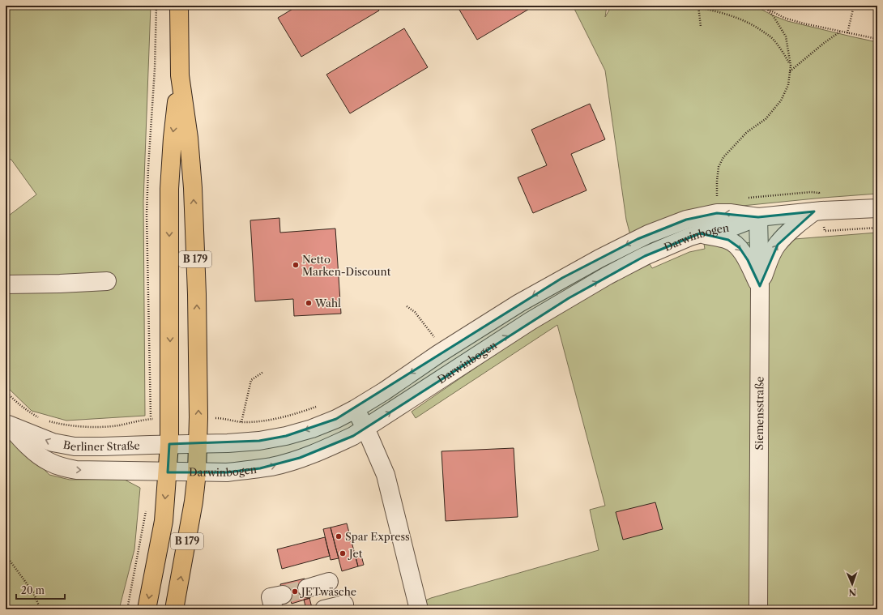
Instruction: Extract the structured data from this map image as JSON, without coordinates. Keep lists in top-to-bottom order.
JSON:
{
  "streets": {
    "main road": ["B 179"],
    "street": ["Darwinbogen", "Siemensstraße", "Berliner Straße"]
  },
  "crossings": [
    ["Darwinbogen", "B 179"],
    ["Darwinbogen", "Siemensstraße"],
    ["Darwinbogen", "Berliner Straße"],
    ["B 179", "Berliner Straße"]
  ],
  "places": [
    "Netto Marken-Discount",
    "Wahl",
    "Spar Express",
    "Jet",
    "JETwäsche"
  ],
  "scale_bar": "20 m",
  "north": "bottom"
}
